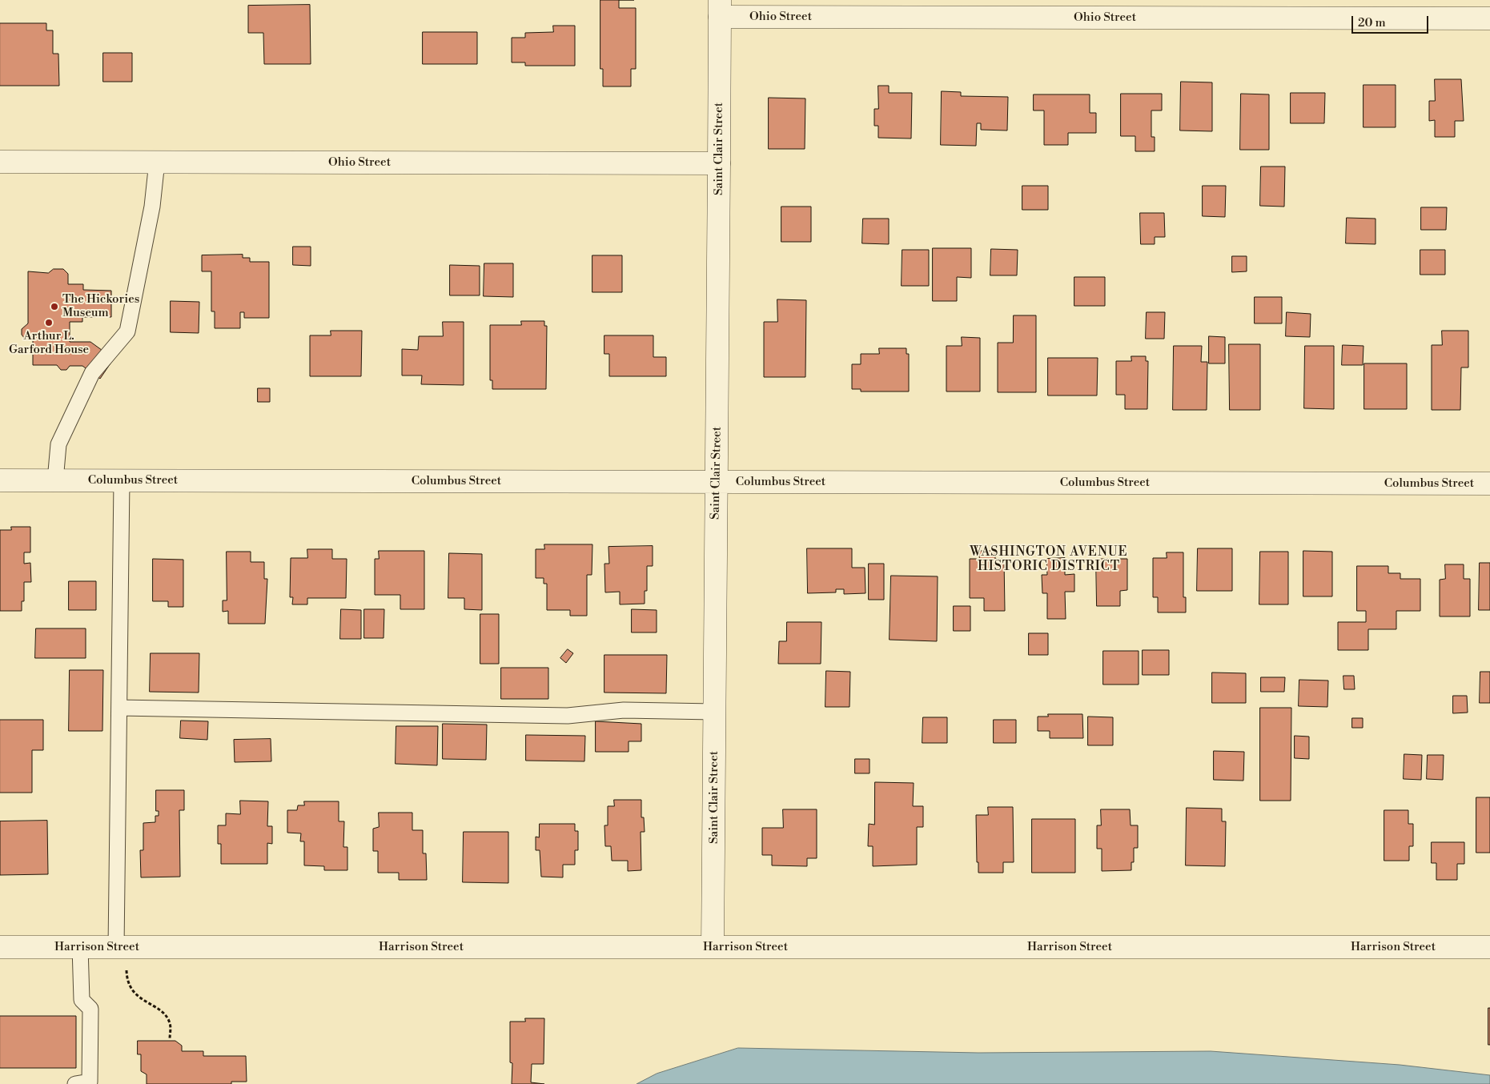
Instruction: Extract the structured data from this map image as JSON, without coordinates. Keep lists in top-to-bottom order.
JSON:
{
  "streets": {
    "street": [
      "Ohio Street",
      "Saint Clair Street",
      "Columbus Street",
      "Harrison Street"
    ]
  },
  "crossings": [
    ["Ohio Street", "Saint Clair Street"],
    ["Saint Clair Street", "Columbus Street"],
    ["Saint Clair Street", "Harrison Street"]
  ],
  "districts": ["WASHINGTON AVENUE HISTORIC DISTRICT"],
  "places": ["The Hickories Museum", "Arthur L. Garford House"],
  "scale_bar": "20 m"
}
